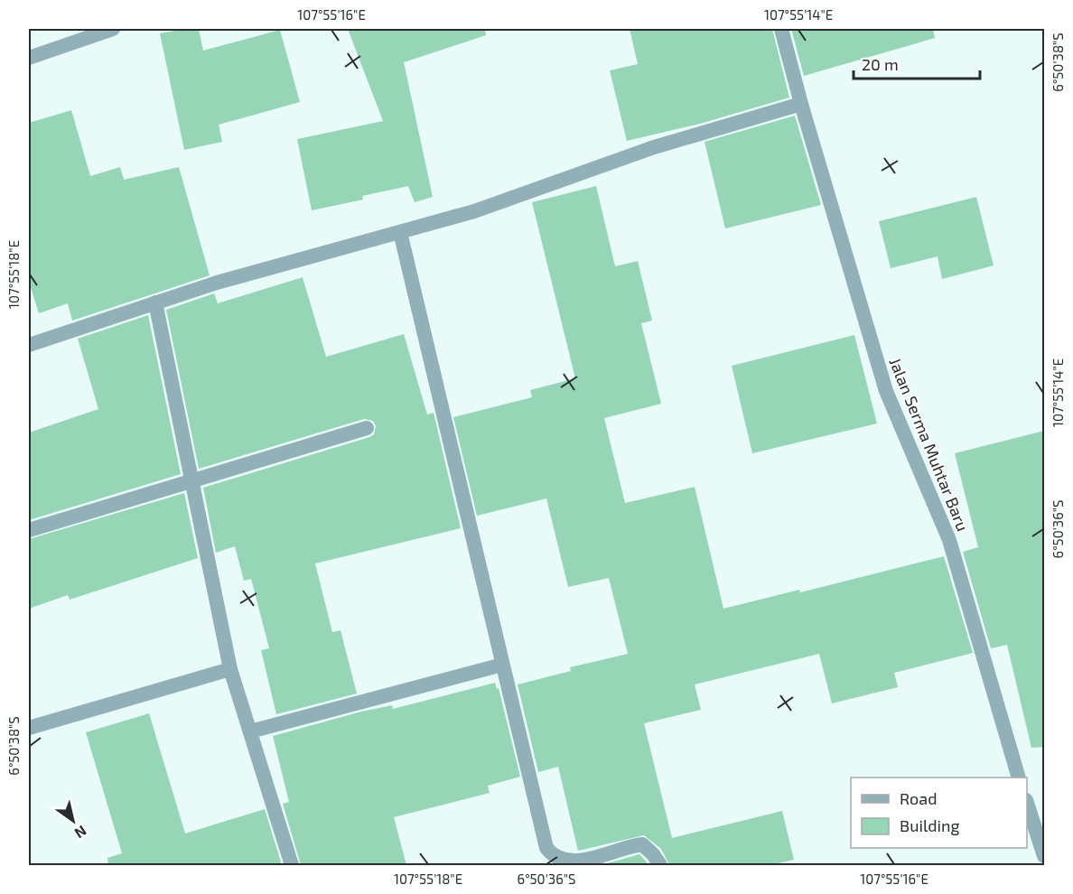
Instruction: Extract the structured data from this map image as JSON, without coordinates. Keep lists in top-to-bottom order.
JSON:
{
  "streets": {
    "street": ["Jalan Serma Muhtar Baru"]
  },
  "legend": ["Road", "Building"],
  "scale_bar": "20 m",
  "north": "bottom right",
  "coordinates": [
    "107°55'16\"E",
    "107°55'14\"E",
    "6°50'38\"S",
    "107°55'18\"E",
    "6°50'36\"S"
  ]
}
